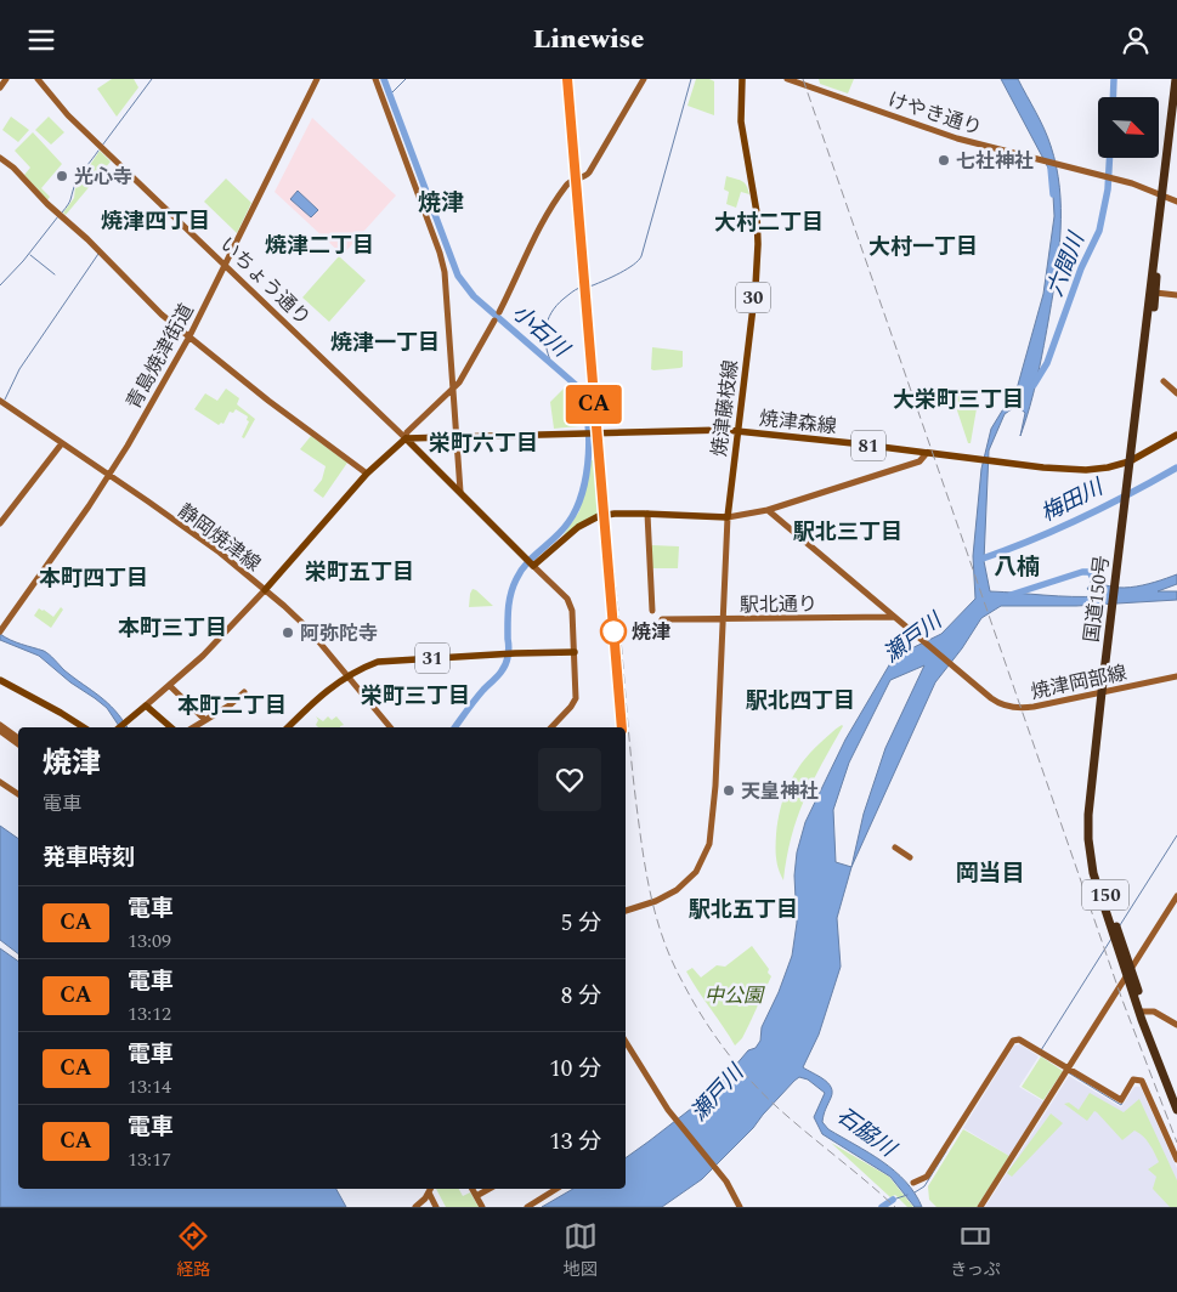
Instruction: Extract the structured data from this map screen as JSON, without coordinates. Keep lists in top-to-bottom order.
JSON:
{
  "streets": {
    "highway": ["国道150号", "150"],
    "main road": [
      "いちょう通り",
      "30",
      "焼津藤枝線",
      "焼津森線",
      "81",
      "31"
    ],
    "street": [
      "けやき通り",
      "青島焼津街道",
      "静岡焼津線",
      "駅北通り",
      "焼津岡部線"
    ]
  },
  "crossings": [
    ["けやき通り", "国道150号"],
    ["いちょう通り", "青島焼津街道"],
    ["いちょう通り", "焼津森線"],
    ["青島焼津街道", "静岡焼津線"],
    ["焼津藤枝線", "焼津森線"],
    ["焼津森線", "国道150号"],
    ["静岡焼津線", "31"],
    ["国道150号", "焼津岡部線"],
    ["駅北通り", "焼津岡部線"]
  ],
  "districts": [
    "焼津",
    "焼津四丁目",
    "大村二丁目",
    "焼津二丁目",
    "大村一丁目",
    "焼津一丁目",
    "大栄町三丁目",
    "栄町六丁目",
    "駅北三丁目",
    "八楠",
    "栄町五丁目",
    "本町四丁目",
    "本町三丁目",
    "栄町三丁目",
    "駅北四丁目",
    "本町二丁目",
    "岡当目",
    "駅北五丁目"
  ],
  "water": [
    "六間川",
    "小石川",
    "梅田川",
    "瀬戸川",
    "石脇川"
  ],
  "parks": ["中公園"],
  "places": [
    "七社神社",
    "光心寺",
    "焼津",
    "阿弥陀寺",
    "天皇神社"
  ],
  "north": "bottom right",
  "page": {
    "header": "Linewise",
    "on_map": "CA",
    "heading": [
      ["焼津", "電車"],
      "発車時刻"
    ],
    "list": [
      {
        "mark": "CA",
        "name": "電車",
        "note": "13:09",
        "value": "5 分"
      },
      {
        "mark": "CA",
        "name": "電車",
        "note": "13:12",
        "value": "8 分"
      },
      {
        "mark": "CA",
        "name": "電車",
        "note": "13:14",
        "value": "10 分"
      },
      {
        "mark": "CA",
        "name": "電車",
        "note": "13:17",
        "value": "13 分"
      }
    ],
    "tabs": ["経路", "地図", "きっぷ"]
  }
}
